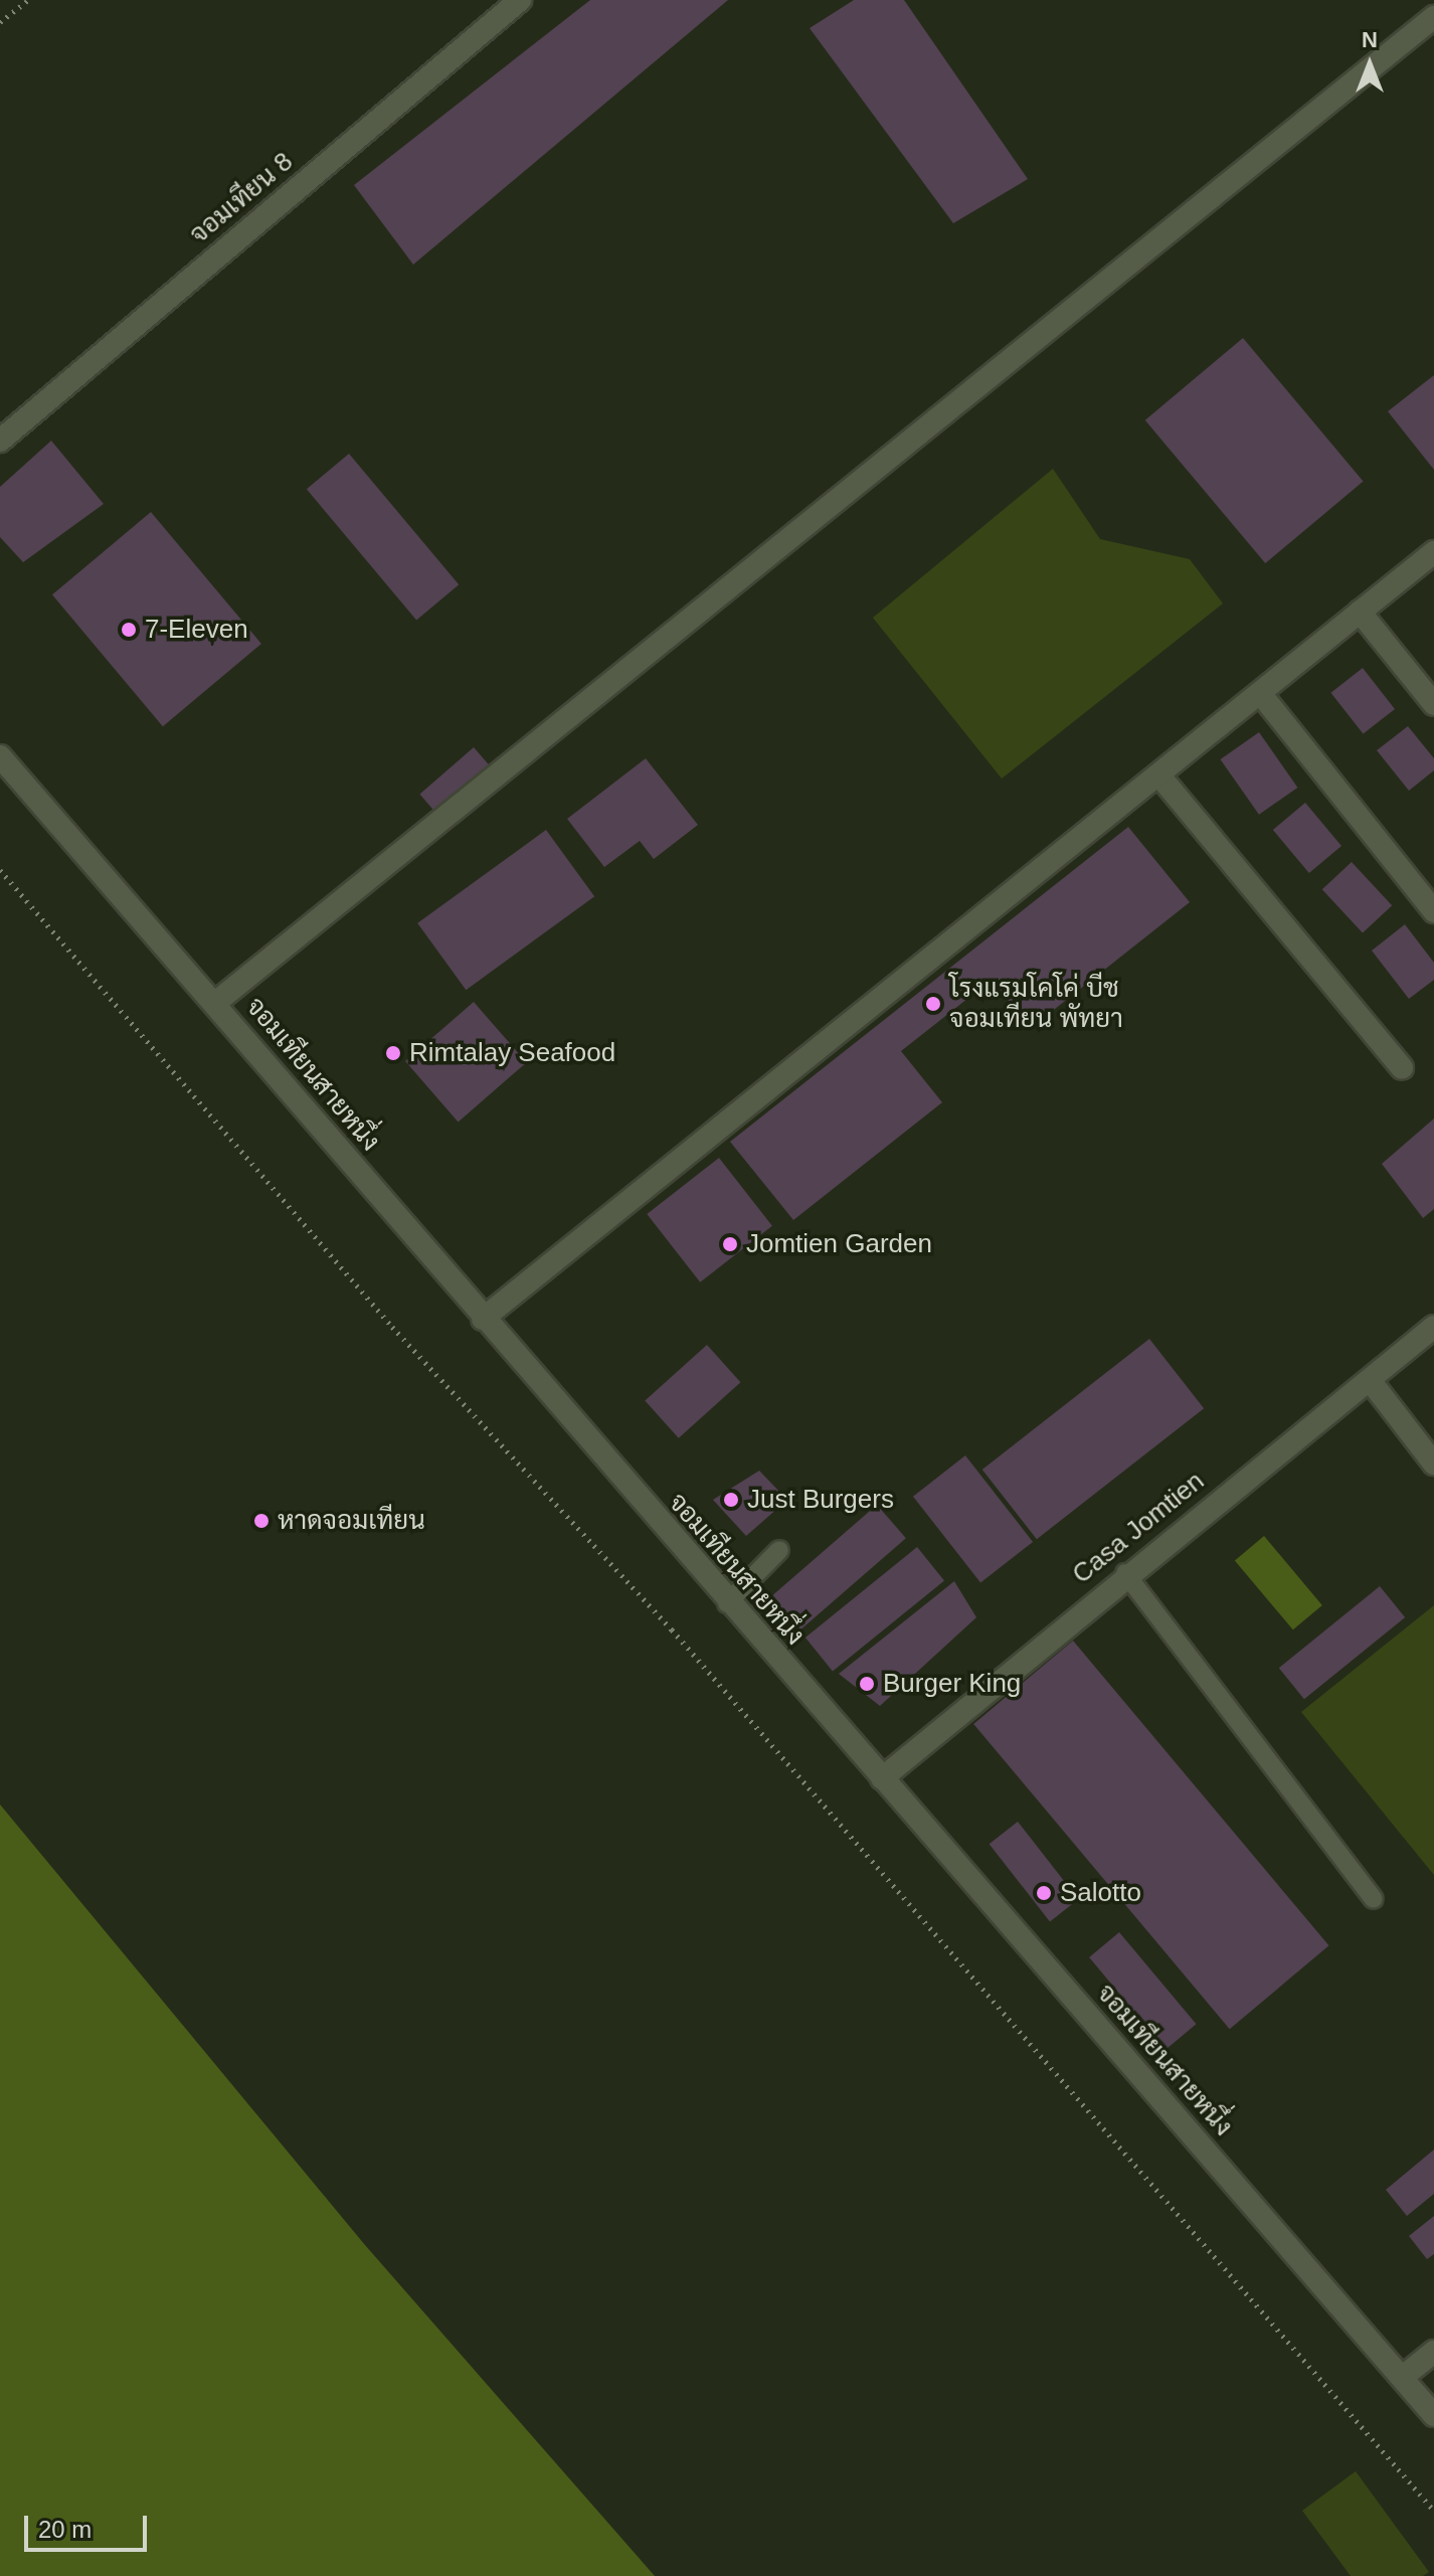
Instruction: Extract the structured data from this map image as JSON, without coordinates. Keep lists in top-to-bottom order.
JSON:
{
  "streets": {
    "street": ["จอมเทียน 8", "จอมเทียนสายหนึ่ง", "Casa Jomtien"]
  },
  "crossings": [
    ["จอมเทียนสายหนึ่ง", "Casa Jomtien"]
  ],
  "places": [
    "7-Eleven",
    "โรงแรมโคโค่ บีช จอมเทียน พัทยา",
    "Rimtalay Seafood",
    "Jomtien Garden",
    "Just Burgers",
    "หาดจอมเทียน",
    "Burger King",
    "Salotto"
  ],
  "scale_bar": "20 m",
  "north": "top"
}
